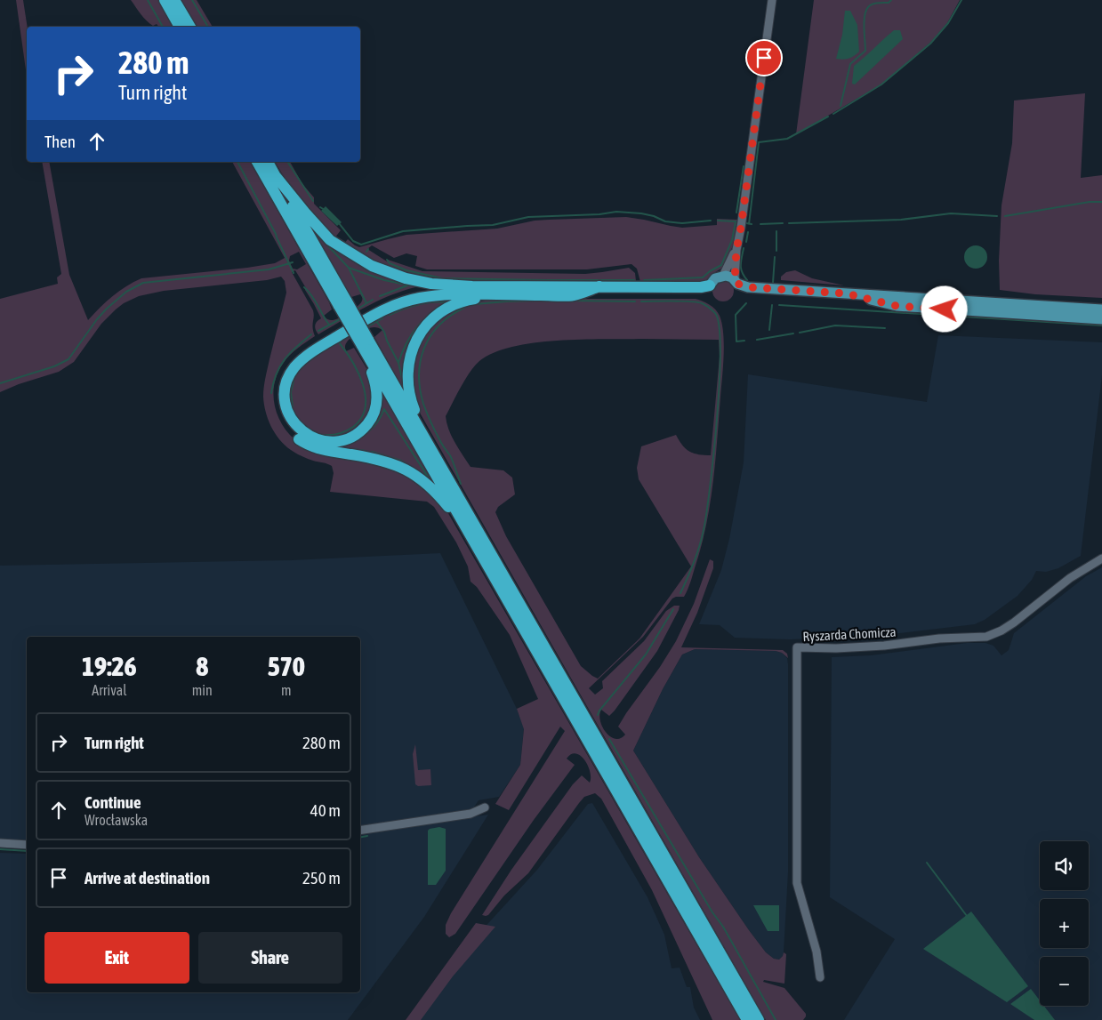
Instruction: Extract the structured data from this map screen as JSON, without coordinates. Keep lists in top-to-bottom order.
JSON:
{
  "streets": {
    "street": ["Ryszarda Chomicza"]
  },
  "page": {
    "turn": ["280 m", "Turn right"],
    "then": "Then",
    "eta": [
      "19:26",
      "Arrival",
      "8",
      "min",
      "570",
      "m"
    ],
    "list": [
      {
        "name": "Turn right",
        "value": "280 m"
      },
      {
        "name": "Continue",
        "note": "Wrocławska",
        "value": "40 m"
      },
      {
        "name": "Arrive at destination",
        "value": "250 m"
      }
    ],
    "map_buttons": ["+", "−"],
    "buttons": ["Exit", "Share"]
  }
}
